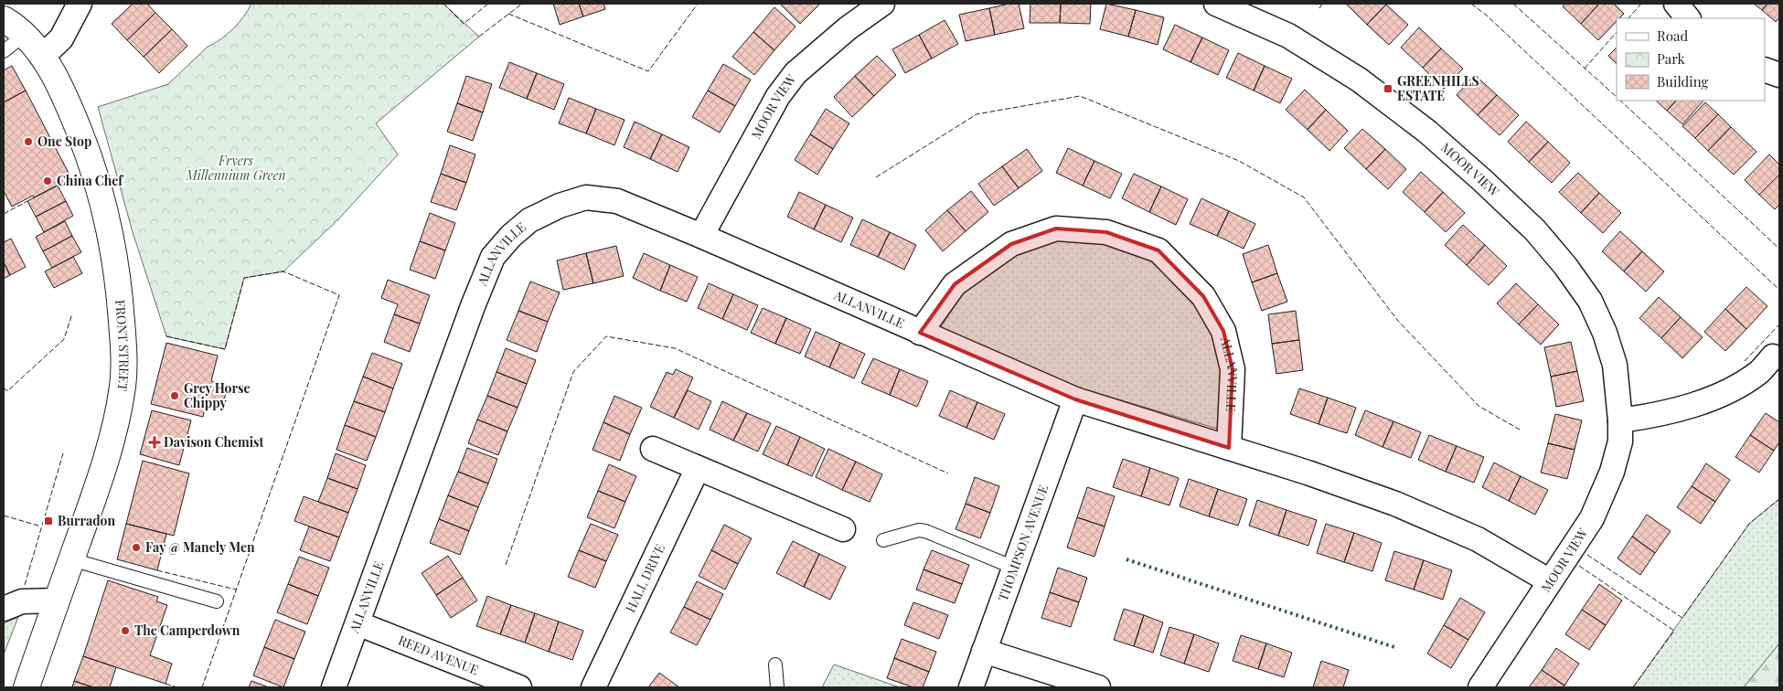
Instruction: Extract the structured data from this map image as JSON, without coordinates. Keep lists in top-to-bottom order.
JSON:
{
  "streets": {
    "main road": ["FRONT STREET"],
    "street": [
      "MOOR VIEW",
      "ALLANVILLE",
      "THOMPSON AVENUE",
      "HALL DRIVE",
      "REED AVENUE"
    ]
  },
  "crossings": [
    ["MOOR VIEW", "ALLANVILLE"],
    ["ALLANVILLE", "THOMPSON AVENUE"],
    ["ALLANVILLE", "REED AVENUE"]
  ],
  "parks": ["Fryers Millennium Green"],
  "places": {
    "transit": ["GREENHILLS ESTATE", "Burradon"],
    "other": [
      "One Stop",
      "China Chef",
      "Grey Horse Chippy",
      "Fay @ Manely Men",
      "The Camperdown"
    ],
    "health": ["Davison Chemist"]
  },
  "legend": ["Road", "Park", "Building"]
}
